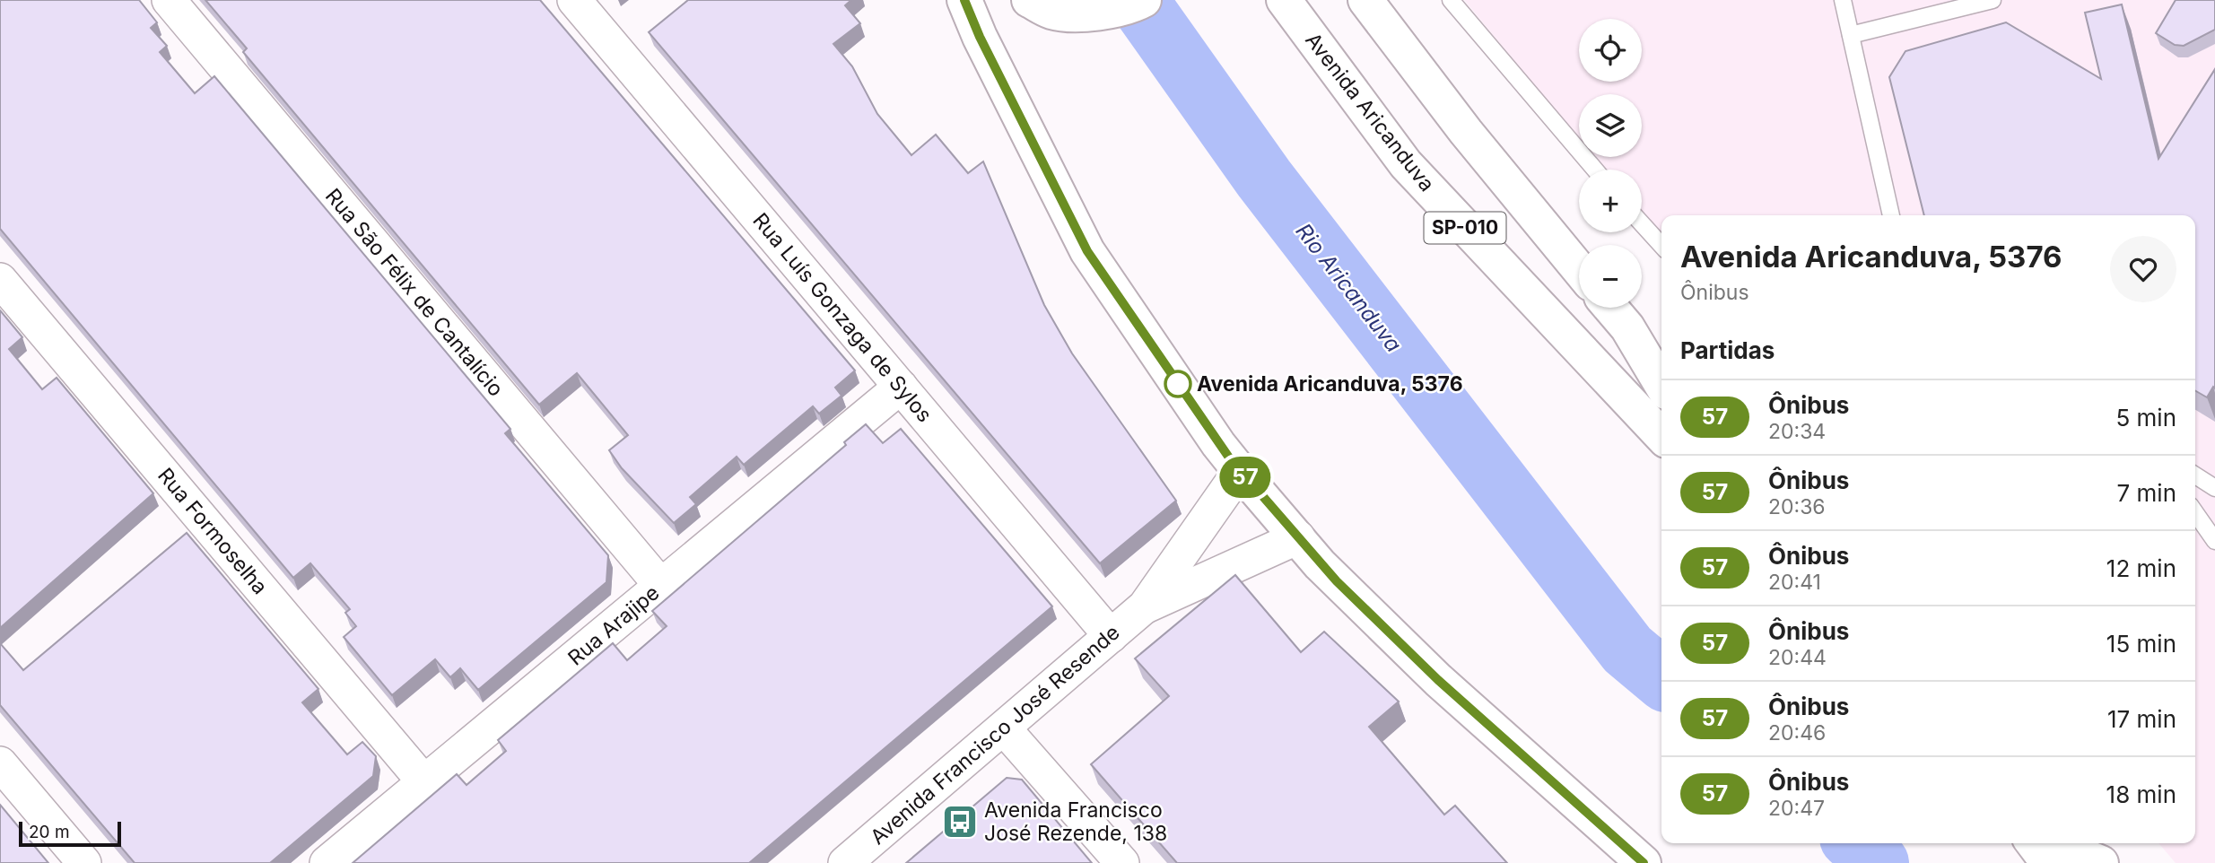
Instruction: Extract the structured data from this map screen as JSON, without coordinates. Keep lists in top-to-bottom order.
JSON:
{
  "streets": {
    "highway": ["Avenida Aricanduva", "SP-010"],
    "street": [
      "Rua São Félix de Cantalício",
      "Rua Luís Gonzaga de Sylos",
      "Rua Formoselha",
      "Rua Arajipe",
      "Avenida Francisco José Resende"
    ]
  },
  "crossings": [
    ["Rua São Félix de Cantalício", "Rua Arajipe"],
    ["Rua Luís Gonzaga de Sylos", "Rua Arajipe"],
    ["Rua Luís Gonzaga de Sylos", "Avenida Francisco José Resende"],
    ["Rua Formoselha", "Rua Arajipe"]
  ],
  "water": ["Rio Aricanduva"],
  "places": {
    "other": ["Avenida Aricanduva, 5376"],
    "bus stop": ["Avenida Francisco José Rezende, 138"]
  },
  "lines": ["bus line 57"],
  "scale_bar": "20 m",
  "page": {
    "on_map": "57",
    "map_buttons": ["+", "−"],
    "heading": [
      ["Avenida Aricanduva, 5376", "Ônibus"],
      "Partidas"
    ],
    "list": [
      {
        "mark": "57",
        "name": "Ônibus",
        "note": "20:34",
        "value": "5 min"
      },
      {
        "mark": "57",
        "name": "Ônibus",
        "note": "20:36",
        "value": "7 min"
      },
      {
        "mark": "57",
        "name": "Ônibus",
        "note": "20:41",
        "value": "12 min"
      },
      {
        "mark": "57",
        "name": "Ônibus",
        "note": "20:44",
        "value": "15 min"
      },
      {
        "mark": "57",
        "name": "Ônibus",
        "note": "20:46",
        "value": "17 min"
      },
      {
        "mark": "57",
        "name": "Ônibus",
        "note": "20:47",
        "value": "18 min"
      }
    ],
    "scale": "20 m"
  }
}
